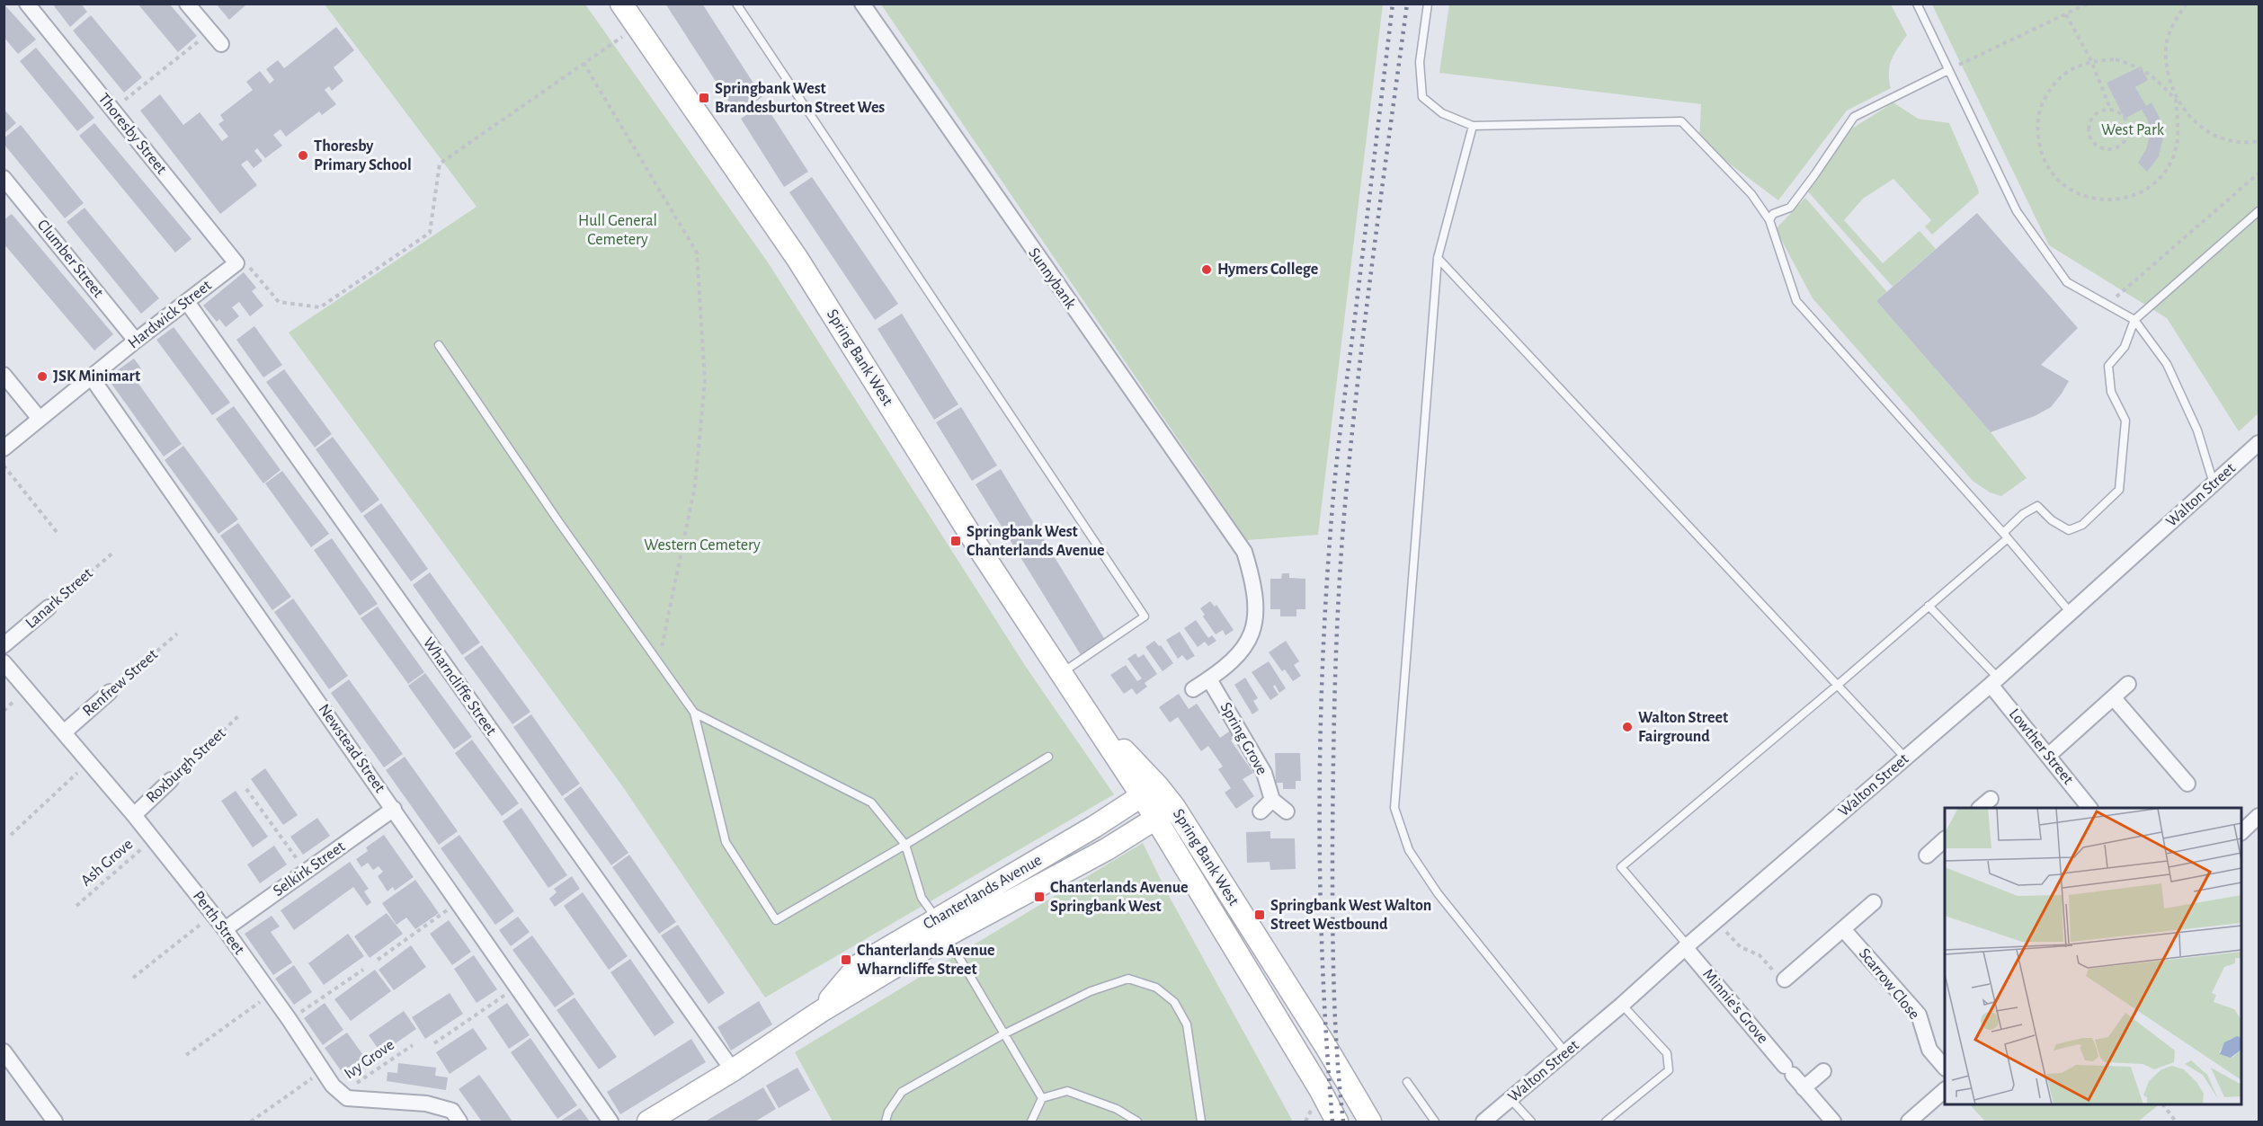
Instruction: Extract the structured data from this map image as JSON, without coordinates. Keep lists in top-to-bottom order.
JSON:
{
  "streets": {
    "street": [
      "Thoresby Street",
      "Clumber Street",
      "Sunnybank",
      "Hardwick Street",
      "Spring Bank West",
      "Walton Street",
      "Lanark Street",
      "Renfrew Street",
      "Wharncliffe Street",
      "Spring Grove",
      "Lowther Street",
      "Newstead Street",
      "Roxburgh Street",
      "Selkirk Street",
      "Chanterlands Avenue",
      "Perth Street",
      "Scarrow Close",
      "Minnie's Grove"
    ],
    "path": ["Ash Grove", "Ivy Grove"]
  },
  "crossings": [
    ["Thoresby Street", "Hardwick Street"],
    ["Clumber Street", "Hardwick Street"],
    ["Sunnybank", "Spring Grove"],
    ["Hardwick Street", "Wharncliffe Street"],
    ["Hardwick Street", "Newstead Street"],
    ["Spring Bank West", "Chanterlands Avenue"],
    ["Walton Street", "Lowther Street"],
    ["Walton Street", "Minnie's Grove"],
    ["Renfrew Street", "Perth Street"],
    ["Wharncliffe Street", "Chanterlands Avenue"],
    ["Newstead Street", "Selkirk Street"],
    ["Roxburgh Street", "Perth Street"],
    ["Ash Grove", "Perth Street"],
    ["Selkirk Street", "Perth Street"],
    ["Perth Street", "Ivy Grove"]
  ],
  "parks": ["West Park", "Hull General Cemetery", "Western Cemetery"],
  "places": {
    "transit": [
      "Springbank West Brandesburton Street Wes",
      "Springbank West Chanterlands Avenue",
      "Chanterlands Avenue Springbank West",
      "Springbank West Walton Street Westbound",
      "Chanterlands Avenue Wharncliffe Street"
    ],
    "other": [
      "Thoresby Primary School",
      "Hymers College",
      "JSK Minimart",
      "Walton Street Fairground"
    ]
  }
}
